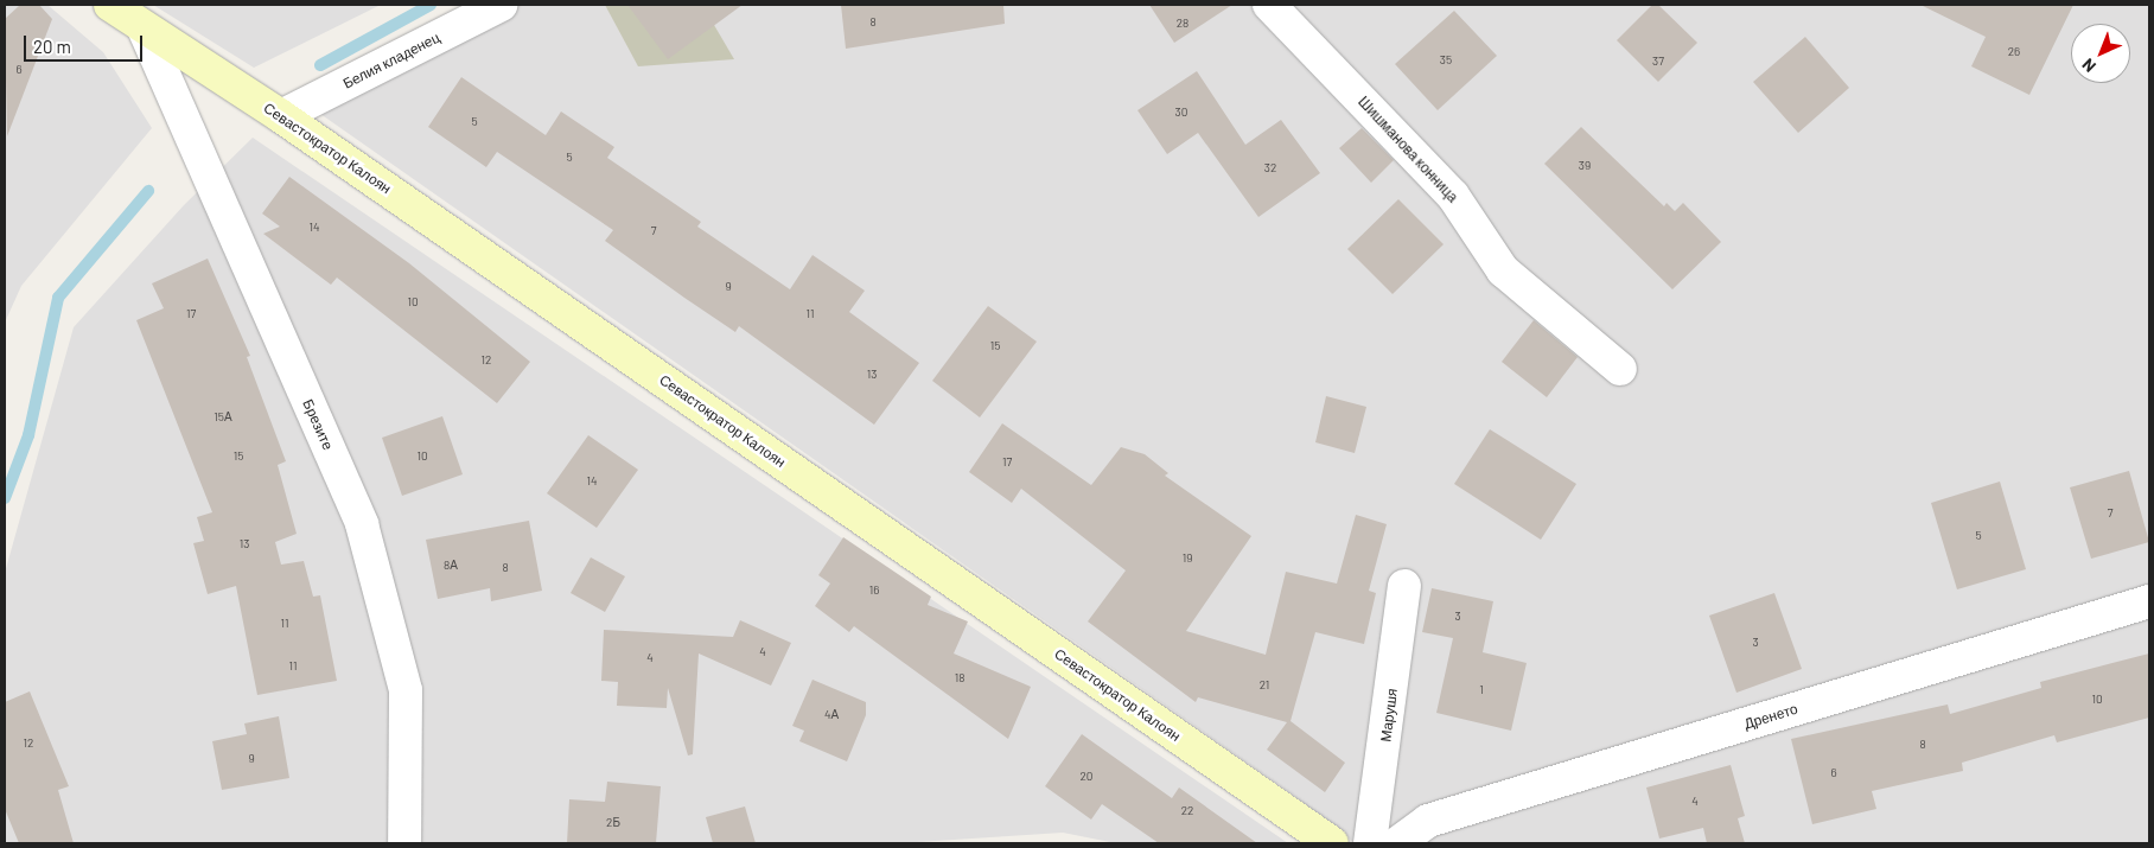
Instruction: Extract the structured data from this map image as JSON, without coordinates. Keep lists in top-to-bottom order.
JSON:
{
  "streets": {
    "main road": ["Севастократор Калоян"],
    "street": [
      "Белия кладенец",
      "Шишманова конница",
      "Брезите",
      "Марушя",
      "Дренето"
    ]
  },
  "crossings": [
    ["Белия кладенец", "Севастократор Калоян"],
    ["Севастократор Калоян", "Брезите"]
  ],
  "house_numbers": [
    "8",
    "28",
    "26",
    "35",
    "37",
    "6",
    "30",
    "5",
    "5",
    "39",
    "32",
    "14",
    "7",
    "9",
    "10",
    "17",
    "11",
    "15",
    "12",
    "13",
    "15А",
    "15",
    "10",
    "17",
    "14",
    "7",
    "5",
    "13",
    "19",
    "8А",
    "8",
    "16",
    "3",
    "11",
    "3",
    "4",
    "4",
    "11",
    "18",
    "21",
    "1",
    "10",
    "4А",
    "12",
    "8",
    "9",
    "6",
    "20",
    "4",
    "22",
    "2Б"
  ],
  "scale_bar": "20 m",
  "north": "bottom left"
}
